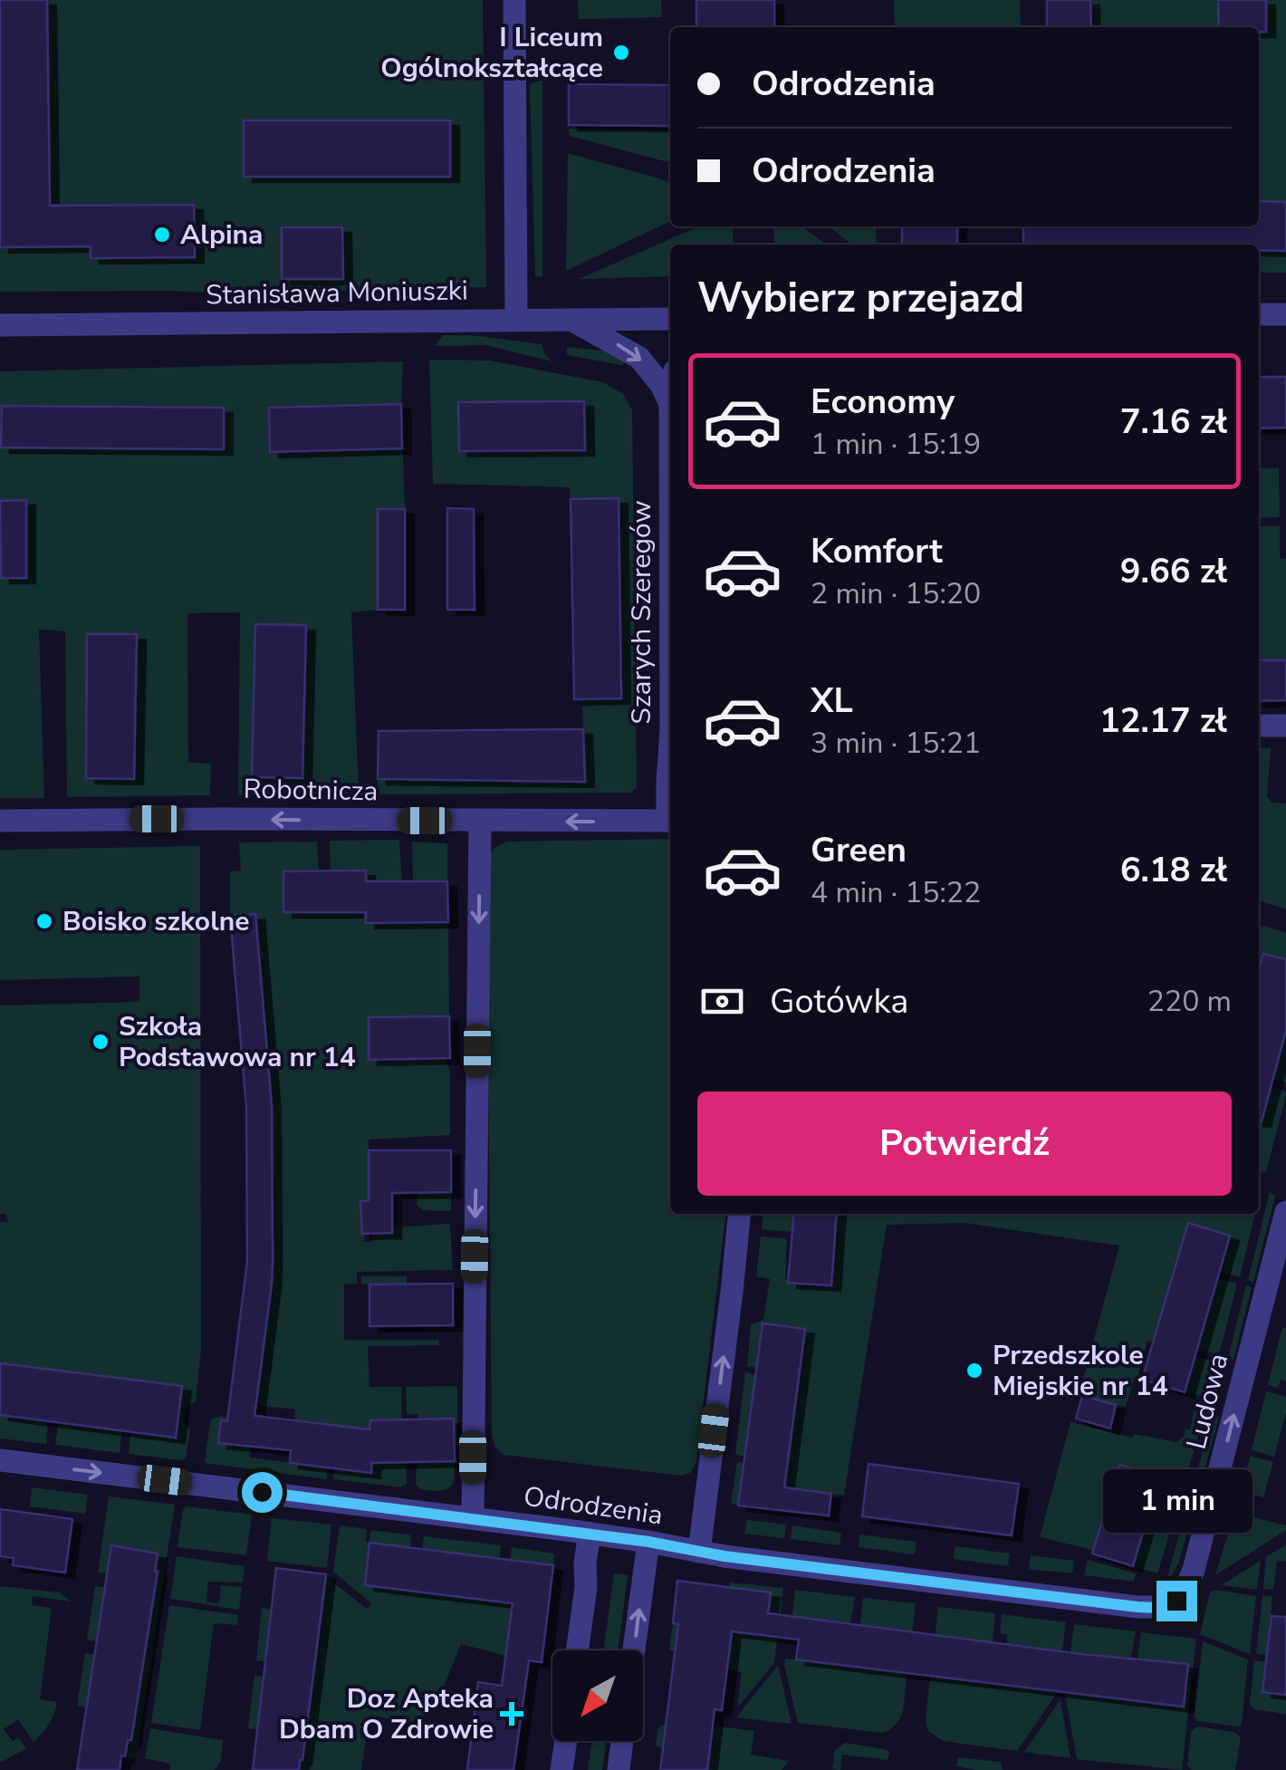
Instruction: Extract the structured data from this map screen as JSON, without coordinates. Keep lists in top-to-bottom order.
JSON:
{
  "streets": {
    "street": [
      "Stanisława Moniuszki",
      "Szarych Szeregów",
      "Robotnicza",
      "Ludowa",
      "Odrodzenia"
    ]
  },
  "crossings": [
    ["Ludowa", "Odrodzenia"]
  ],
  "one_way": ["Robotnicza", "Ludowa", "Odrodzenia"],
  "places": {
    "other": [
      "I Liceum Ogólnokształcące",
      "Alpina",
      "Boisko szkolne",
      "Szkoła Podstawowa nr 14",
      "Przedszkole Miejskie nr 14"
    ],
    "health": ["Doz Apteka Dbam O Zdrowie"]
  },
  "north": "bottom left",
  "page": {
    "banner": ["Odrodzenia", "Odrodzenia"],
    "heading": "Wybierz przejazd",
    "list": [
      {
        "name": "Economy",
        "note": "1 min · 15:19",
        "value": "7.16 zł"
      },
      {
        "name": "Komfort",
        "note": "2 min · 15:20",
        "value": "9.66 zł"
      },
      {
        "name": "XL",
        "note": "3 min · 15:21",
        "value": "12.17 zł"
      },
      {
        "name": "Green",
        "note": "4 min · 15:22",
        "value": "6.18 zł"
      }
    ],
    "pay": ["Gotówka", "220 m"],
    "buttons": "Potwierdź",
    "bubble": "1 min"
  }
}
